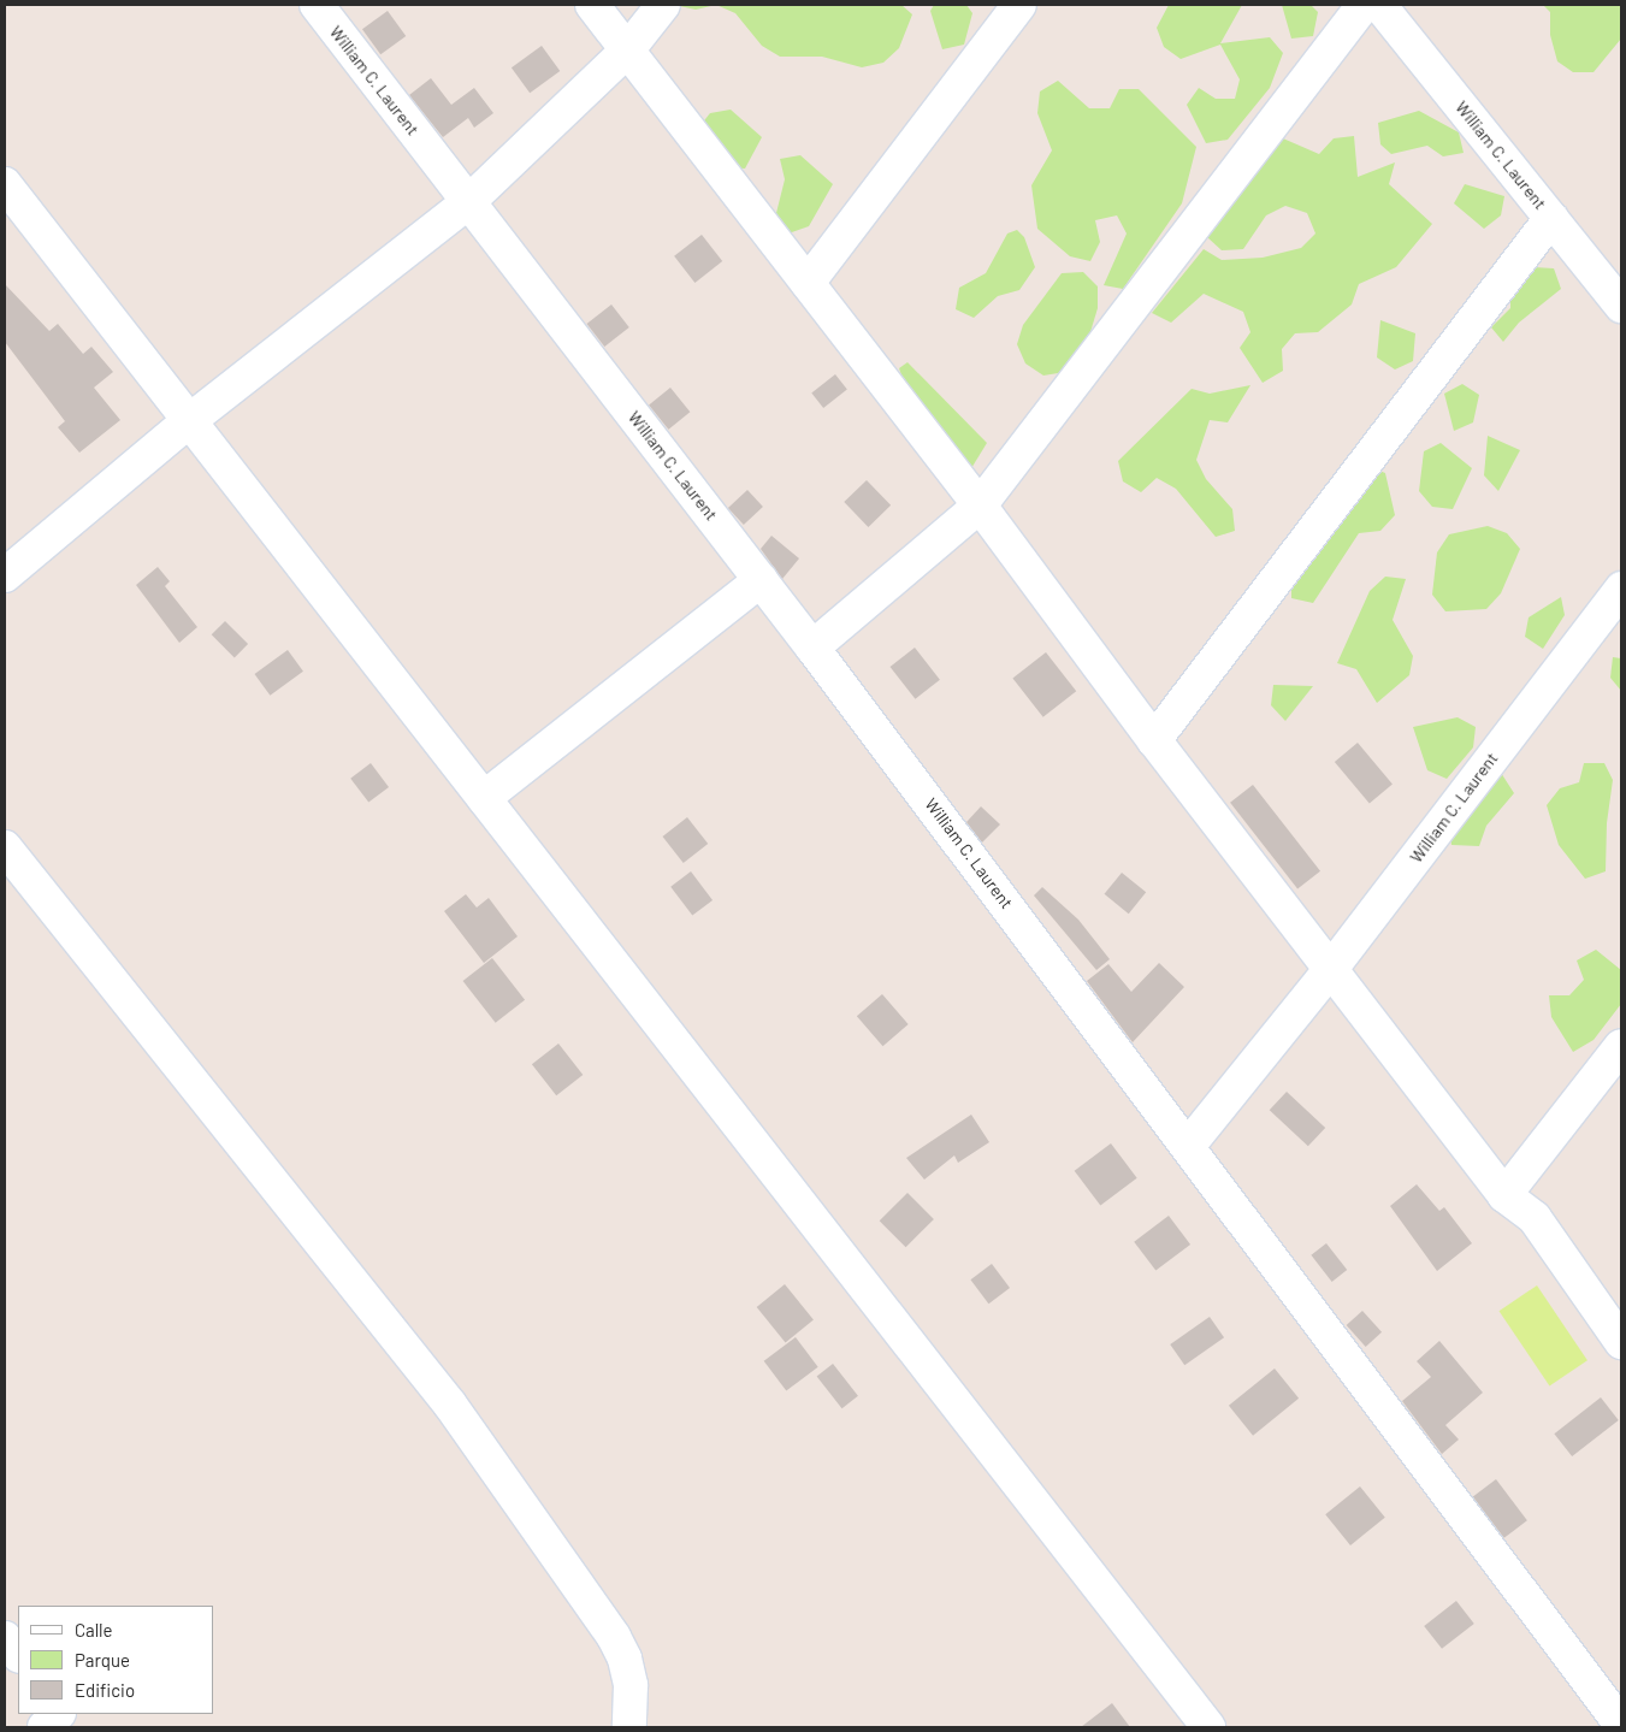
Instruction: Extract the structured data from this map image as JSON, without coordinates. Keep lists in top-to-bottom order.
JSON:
{
  "streets": {
    "street": ["William C. Laurent"]
  },
  "legend": ["Calle", "Parque", "Edificio"]
}
